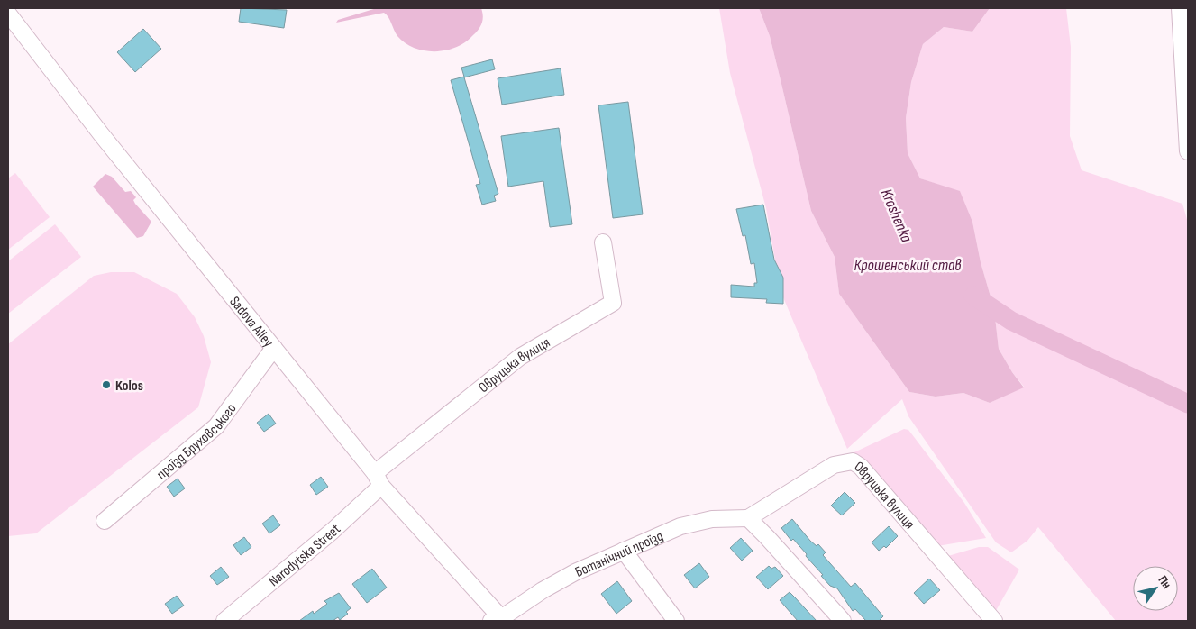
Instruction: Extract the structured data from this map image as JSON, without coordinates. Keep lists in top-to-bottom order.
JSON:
{
  "streets": {
    "street": [
      "Sadova Alley",
      "Овруцька вулиця",
      "проїзд Бруховського",
      "Ботанічний проїзд",
      "Narodytska Street"
    ]
  },
  "crossings": [
    ["Sadova Alley", "Овруцька вулиця"],
    ["Sadova Alley", "проїзд Бруховського"],
    ["Sadova Alley", "Ботанічний проїзд"],
    ["Sadova Alley", "Narodytska Street"],
    ["Овруцька вулиця", "Ботанічний проїзд"],
    ["Овруцька вулиця", "Narodytska Street"]
  ],
  "water": ["Kroshenka", "Крошенський став"],
  "places": ["Kolos"],
  "north": "top right"
}
